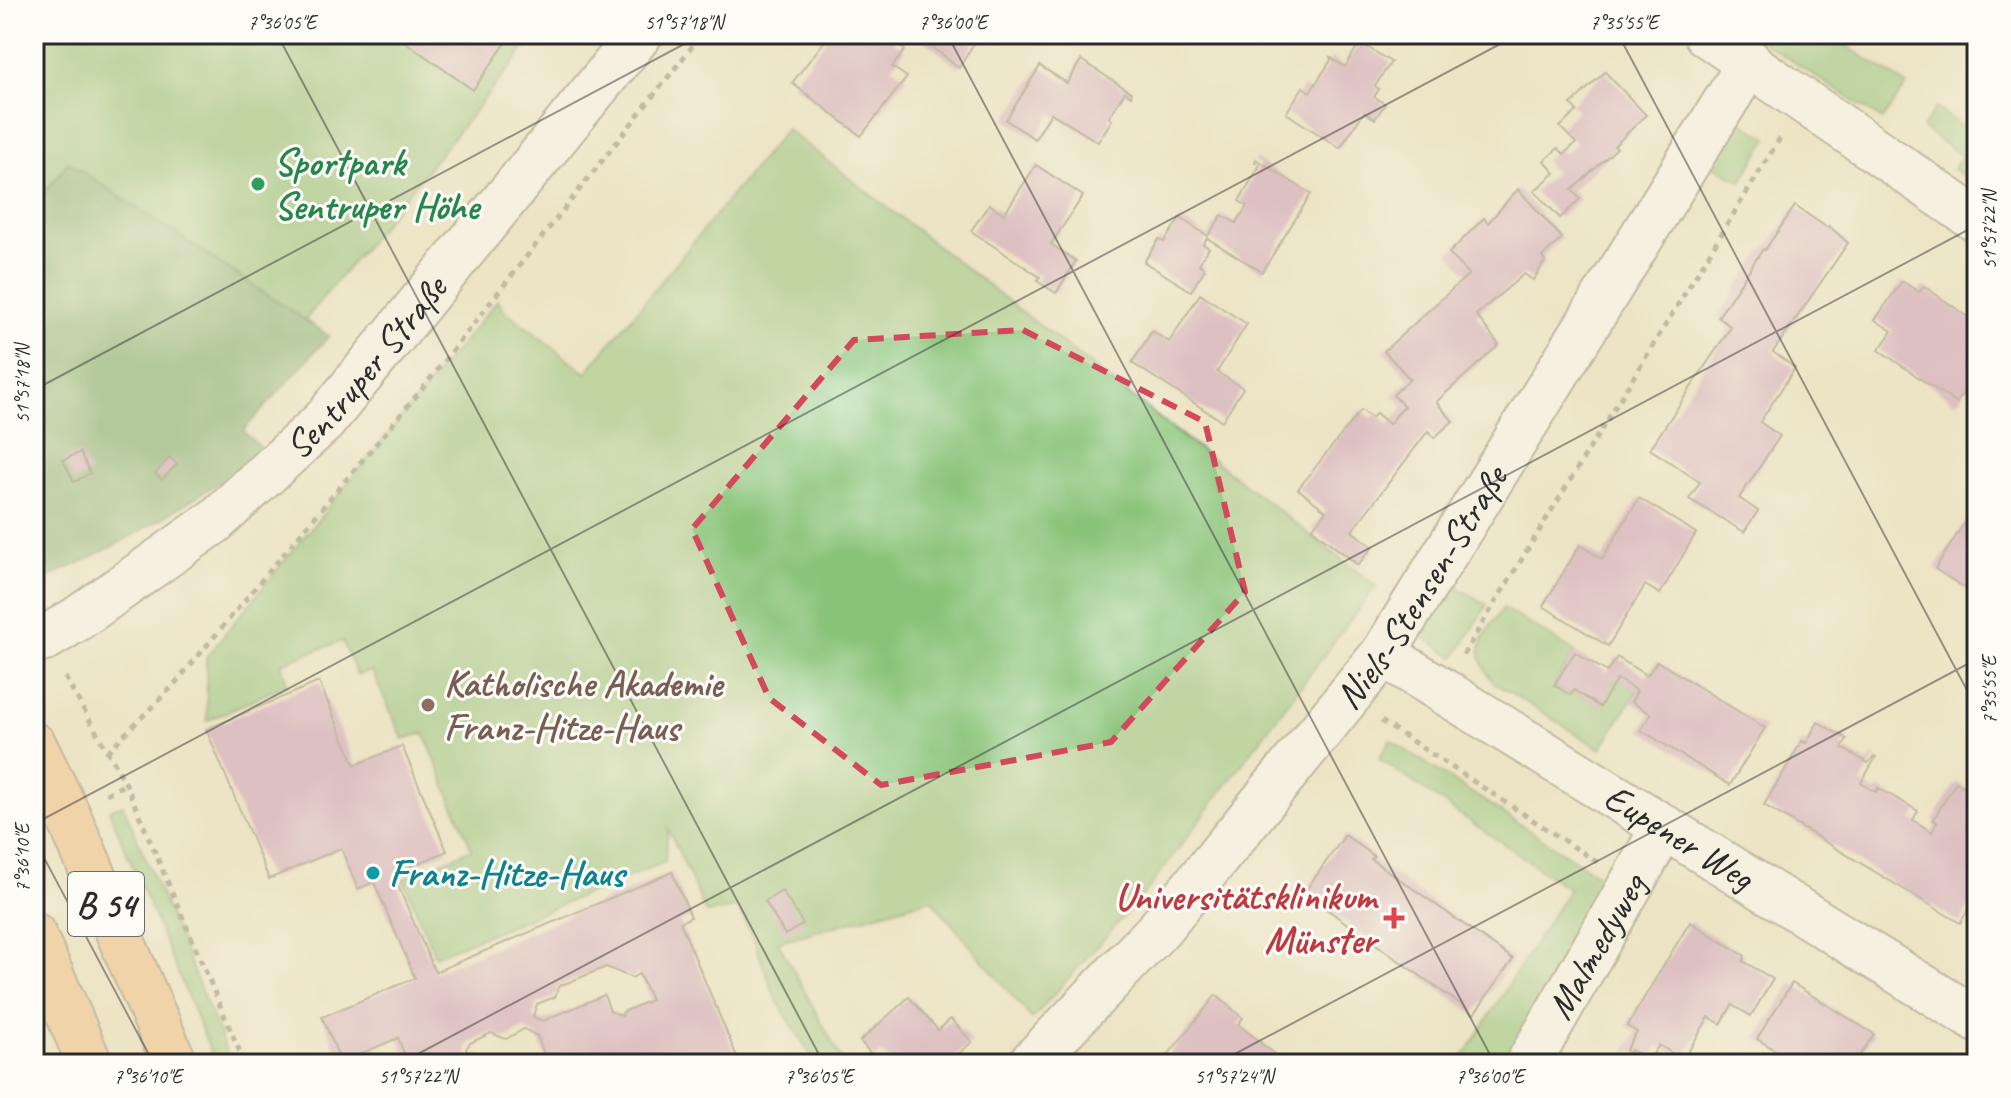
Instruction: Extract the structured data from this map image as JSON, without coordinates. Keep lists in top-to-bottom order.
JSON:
{
  "streets": {
    "main road": ["B 54"],
    "street": [
      "Sentruper Straße",
      "Niels-Stensen-Straße",
      "Eupener Weg",
      "Malmedyweg"
    ]
  },
  "crossings": [
    ["Niels-Stensen-Straße", "Eupener Weg"],
    ["Eupener Weg", "Malmedyweg"]
  ],
  "places": {
    "other": ["Sportpark Sentruper Höhe", "Katholische Akademie Franz-Hitze-Haus", "Franz-Hitze-Haus"],
    "health": ["Universitätsklinikum Münster"]
  },
  "coordinates": [
    "7°36'05\"E",
    "51°57'18\"N",
    "7°36'00\"E",
    "7°35'55\"E",
    "51°57'22\"N",
    "7°36'10\"E",
    "51°57'24\"N"
  ]
}
